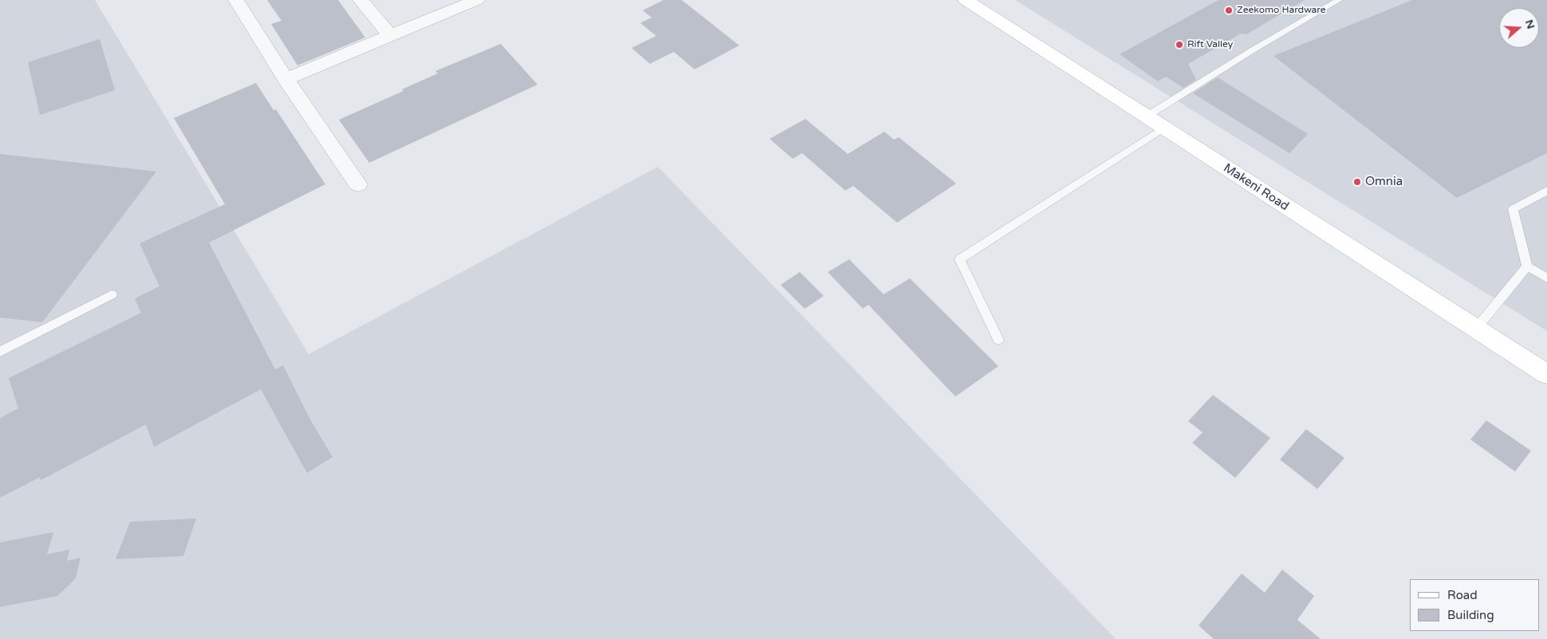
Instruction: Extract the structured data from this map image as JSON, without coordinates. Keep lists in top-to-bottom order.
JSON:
{
  "streets": {
    "main road": ["Makeni Road"]
  },
  "places": ["Zeekomo Hardware", "Rift Valley", "Omnia"],
  "legend": ["Road", "Building"],
  "north": "right"
}
